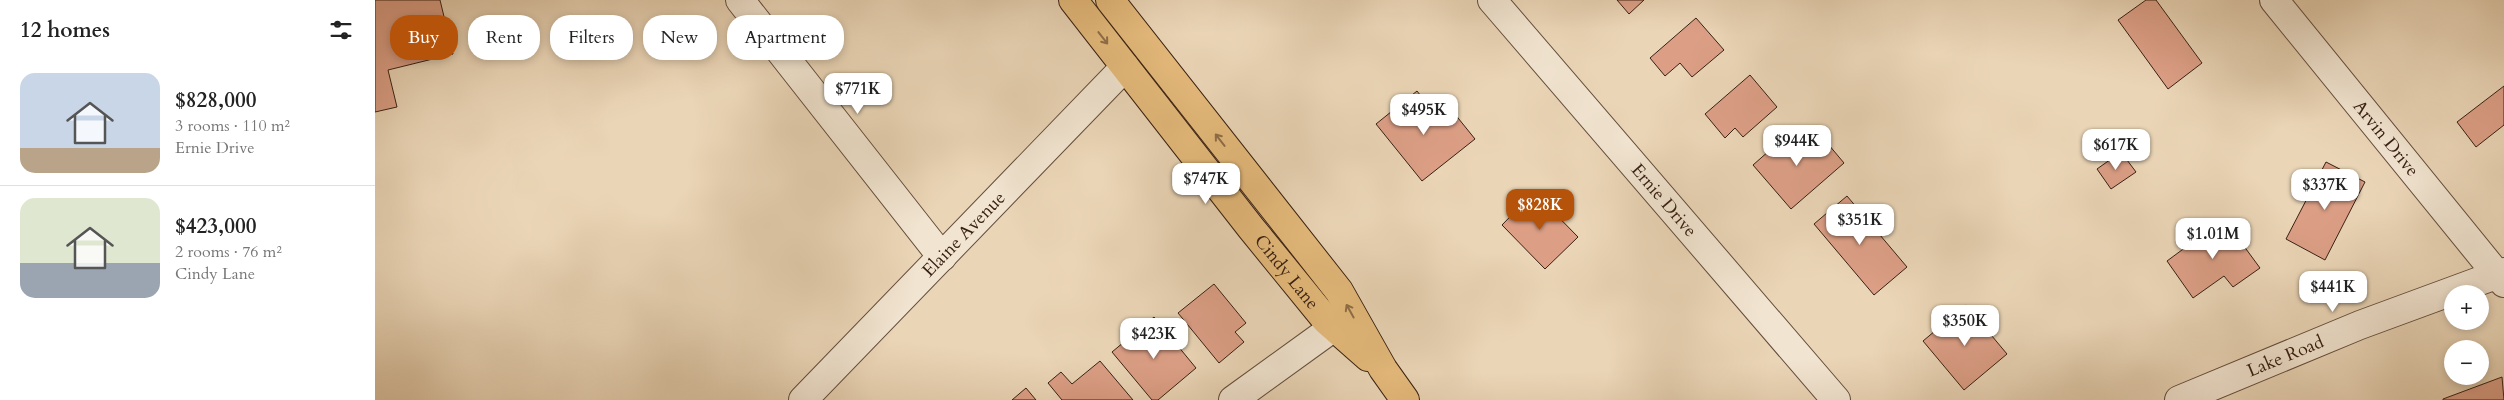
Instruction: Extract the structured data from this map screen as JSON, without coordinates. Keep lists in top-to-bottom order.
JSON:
{
  "streets": {
    "main road": ["Cindy Lane"],
    "street": [
      "Arvin Drive",
      "Ernie Drive",
      "Elaine Avenue",
      "Lake Road"
    ]
  },
  "crossings": [
    ["Arvin Drive", "Lake Road"],
    ["Elaine Avenue", "Cindy Lane"]
  ],
  "page": {
    "heading": "12 homes",
    "chip": [
      "Buy",
      "Rent",
      "Filters",
      "New",
      "Apartment"
    ],
    "list": [
      {
        "name": "$828,000",
        "note": "3 rooms · 110 m² · Ernie Drive"
      },
      {
        "name": "$423,000",
        "note": "2 rooms · 76 m² · Cindy Lane"
      }
    ],
    "price": [
      "$771K",
      "$495K",
      "$944K",
      "$617K",
      "$747K",
      "$337K",
      "$828K",
      "$351K",
      "$1.01M",
      "$441K",
      "$350K",
      "$423K"
    ],
    "map_buttons": ["+", "−"]
  }
}
